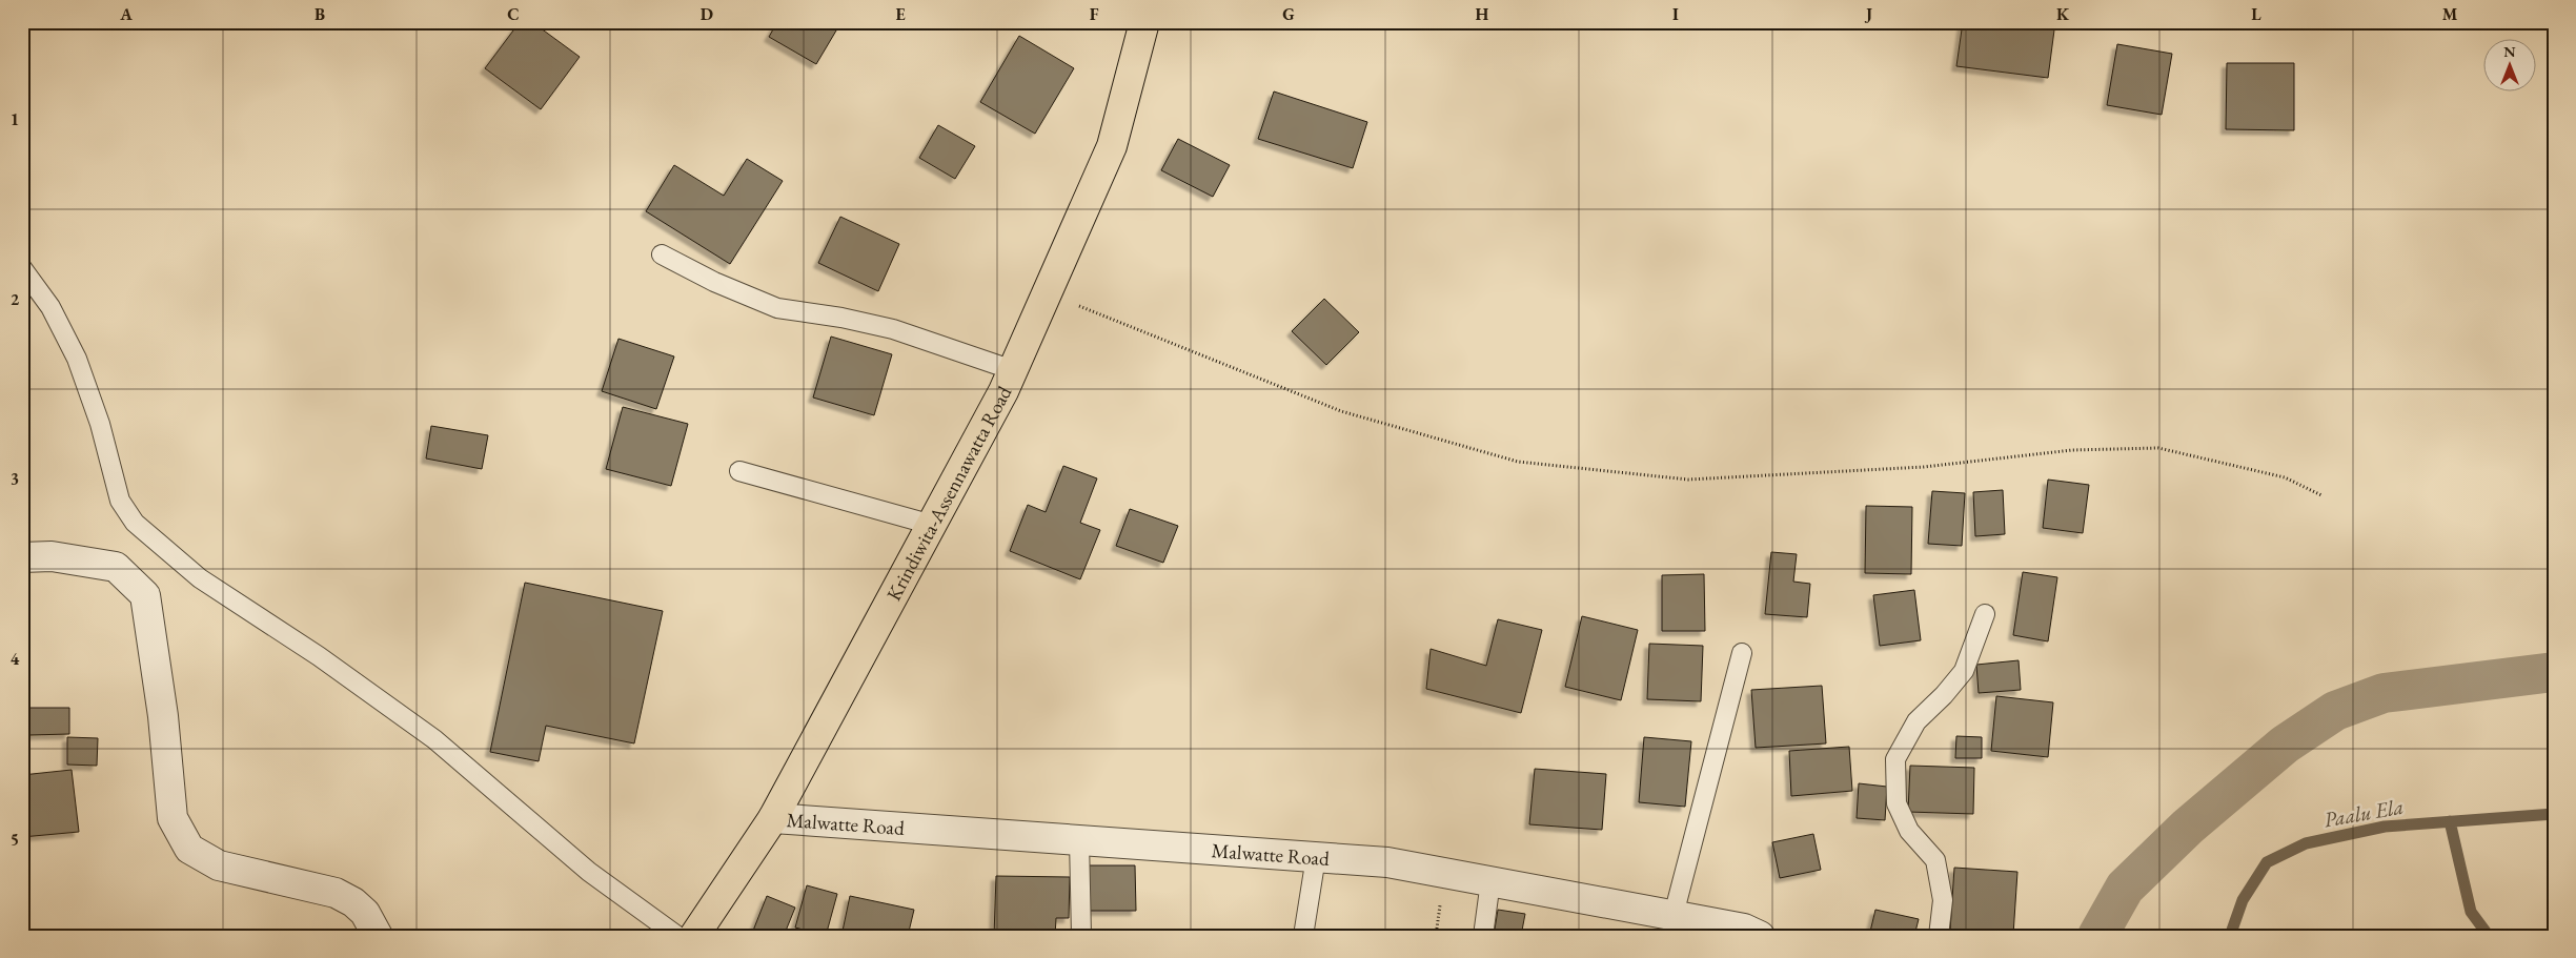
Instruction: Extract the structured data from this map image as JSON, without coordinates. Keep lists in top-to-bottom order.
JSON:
{
  "streets": {
    "main road": ["Krindiwita-Assennawatta Road"],
    "street": ["Malwatte Road"]
  },
  "crossings": [
    ["Krindiwita-Assennawatta Road", "Malwatte Road"]
  ],
  "water": ["Paalu Ela"],
  "north": "top",
  "grid": {
    "columns": [
      "A",
      "B",
      "C",
      "D",
      "E",
      "F",
      "G",
      "H",
      "I",
      "J",
      "K",
      "L",
      "M"
    ],
    "rows": [
      "1",
      "2",
      "3",
      "4",
      "5"
    ]
  }
}
